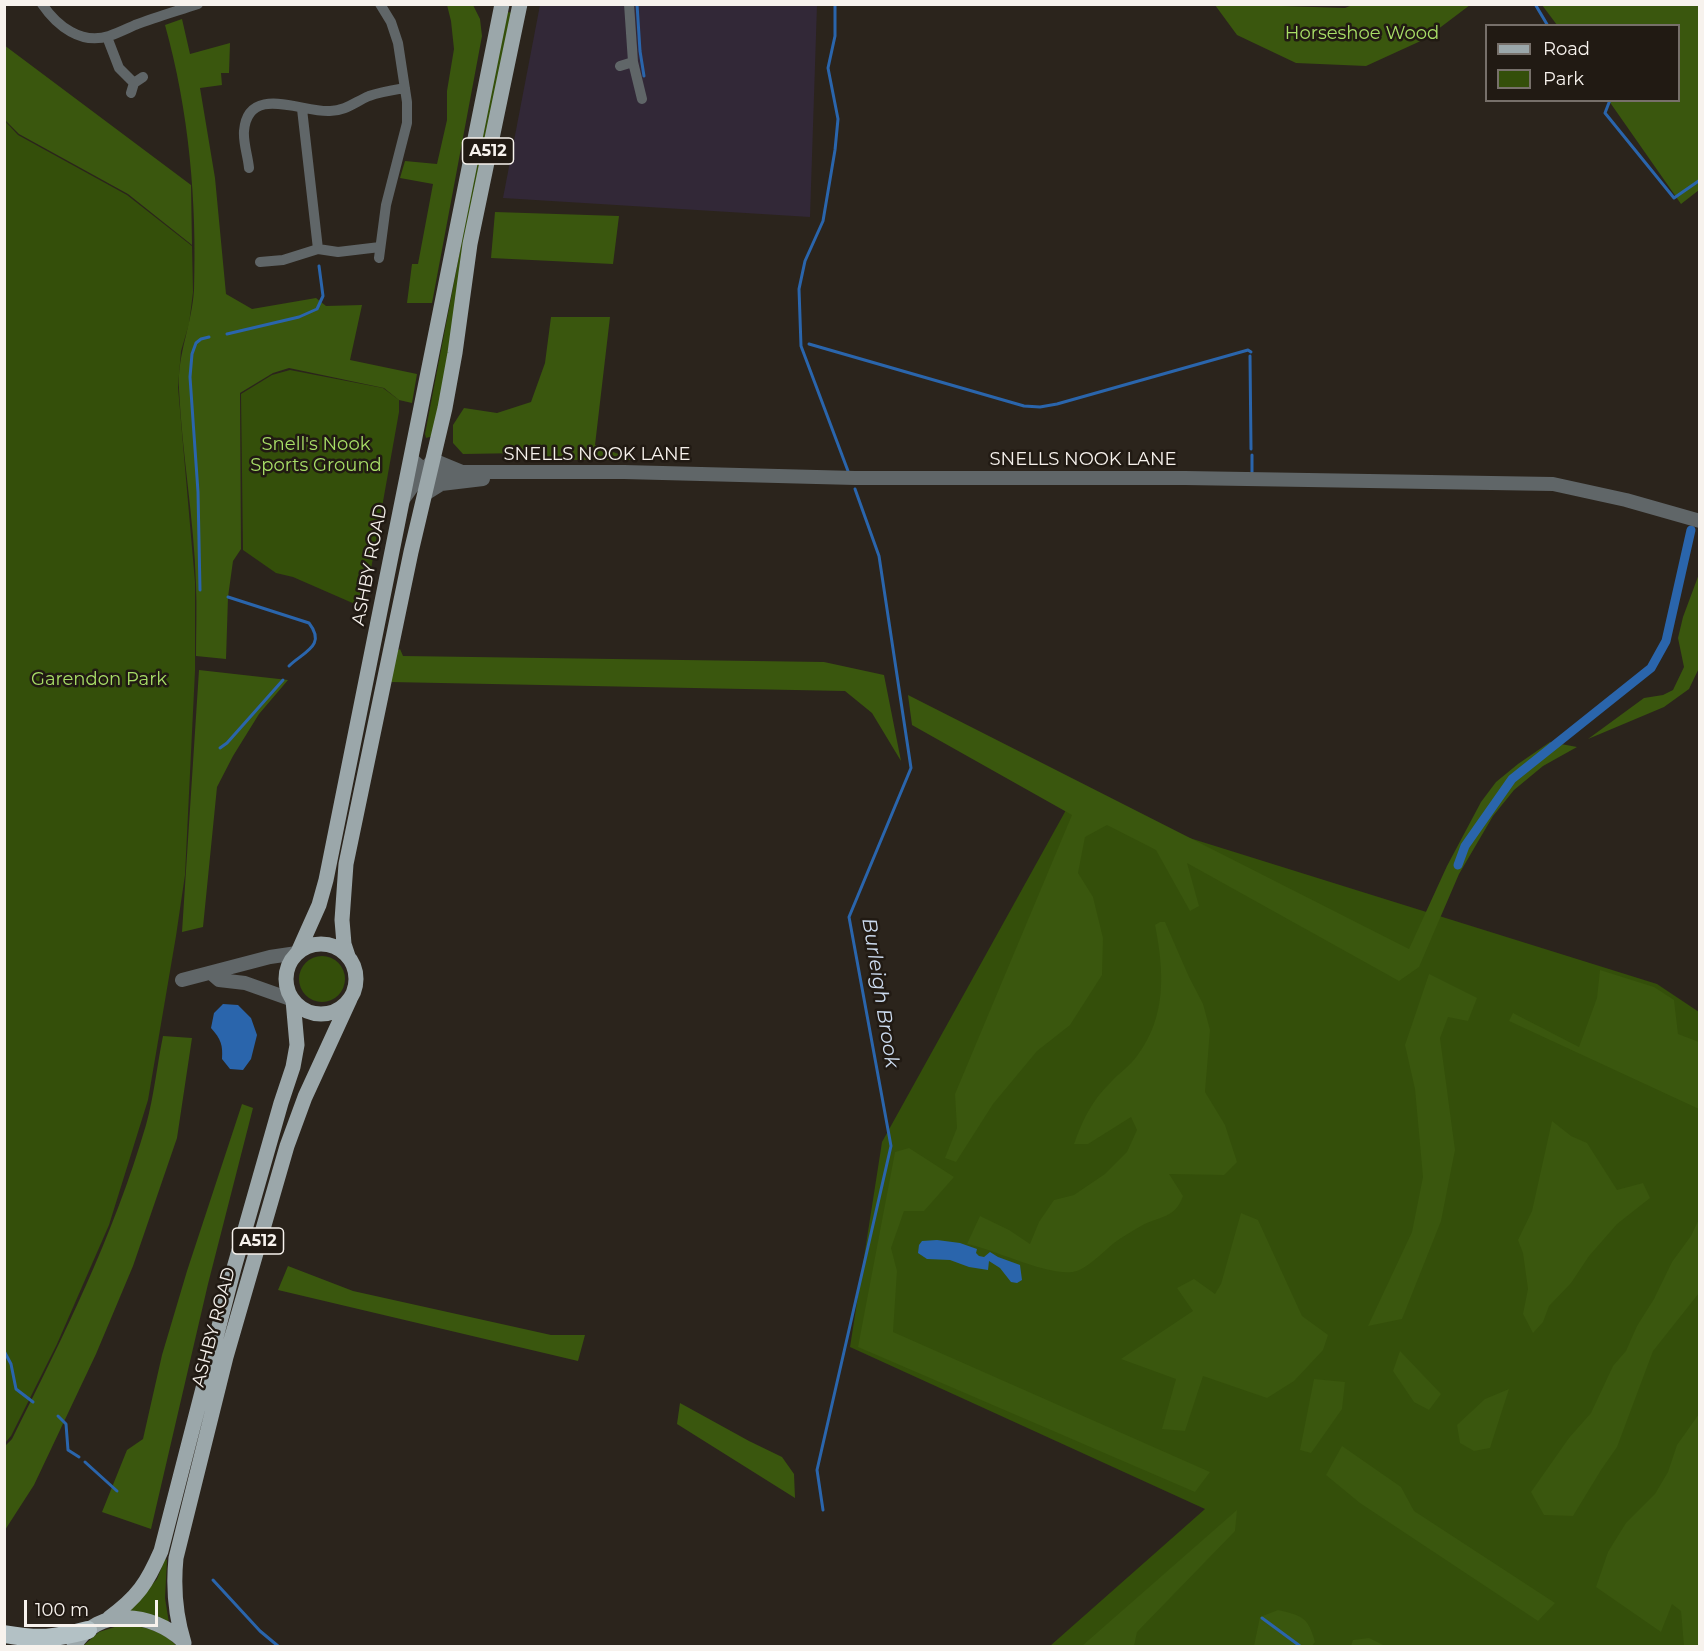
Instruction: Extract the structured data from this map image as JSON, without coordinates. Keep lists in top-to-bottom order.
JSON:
{
  "streets": {
    "main road": ["A512", "ASHBY ROAD"],
    "street": ["SNELLS NOOK LANE"]
  },
  "crossings": [
    ["SNELLS NOOK LANE", "ASHBY ROAD"]
  ],
  "water": ["Burleigh Brook"],
  "parks": ["Horseshoe Wood", "Snell's Nook Sports Ground", "Garendon Park"],
  "legend": ["Road", "Park"],
  "scale_bar": "100 m"
}
